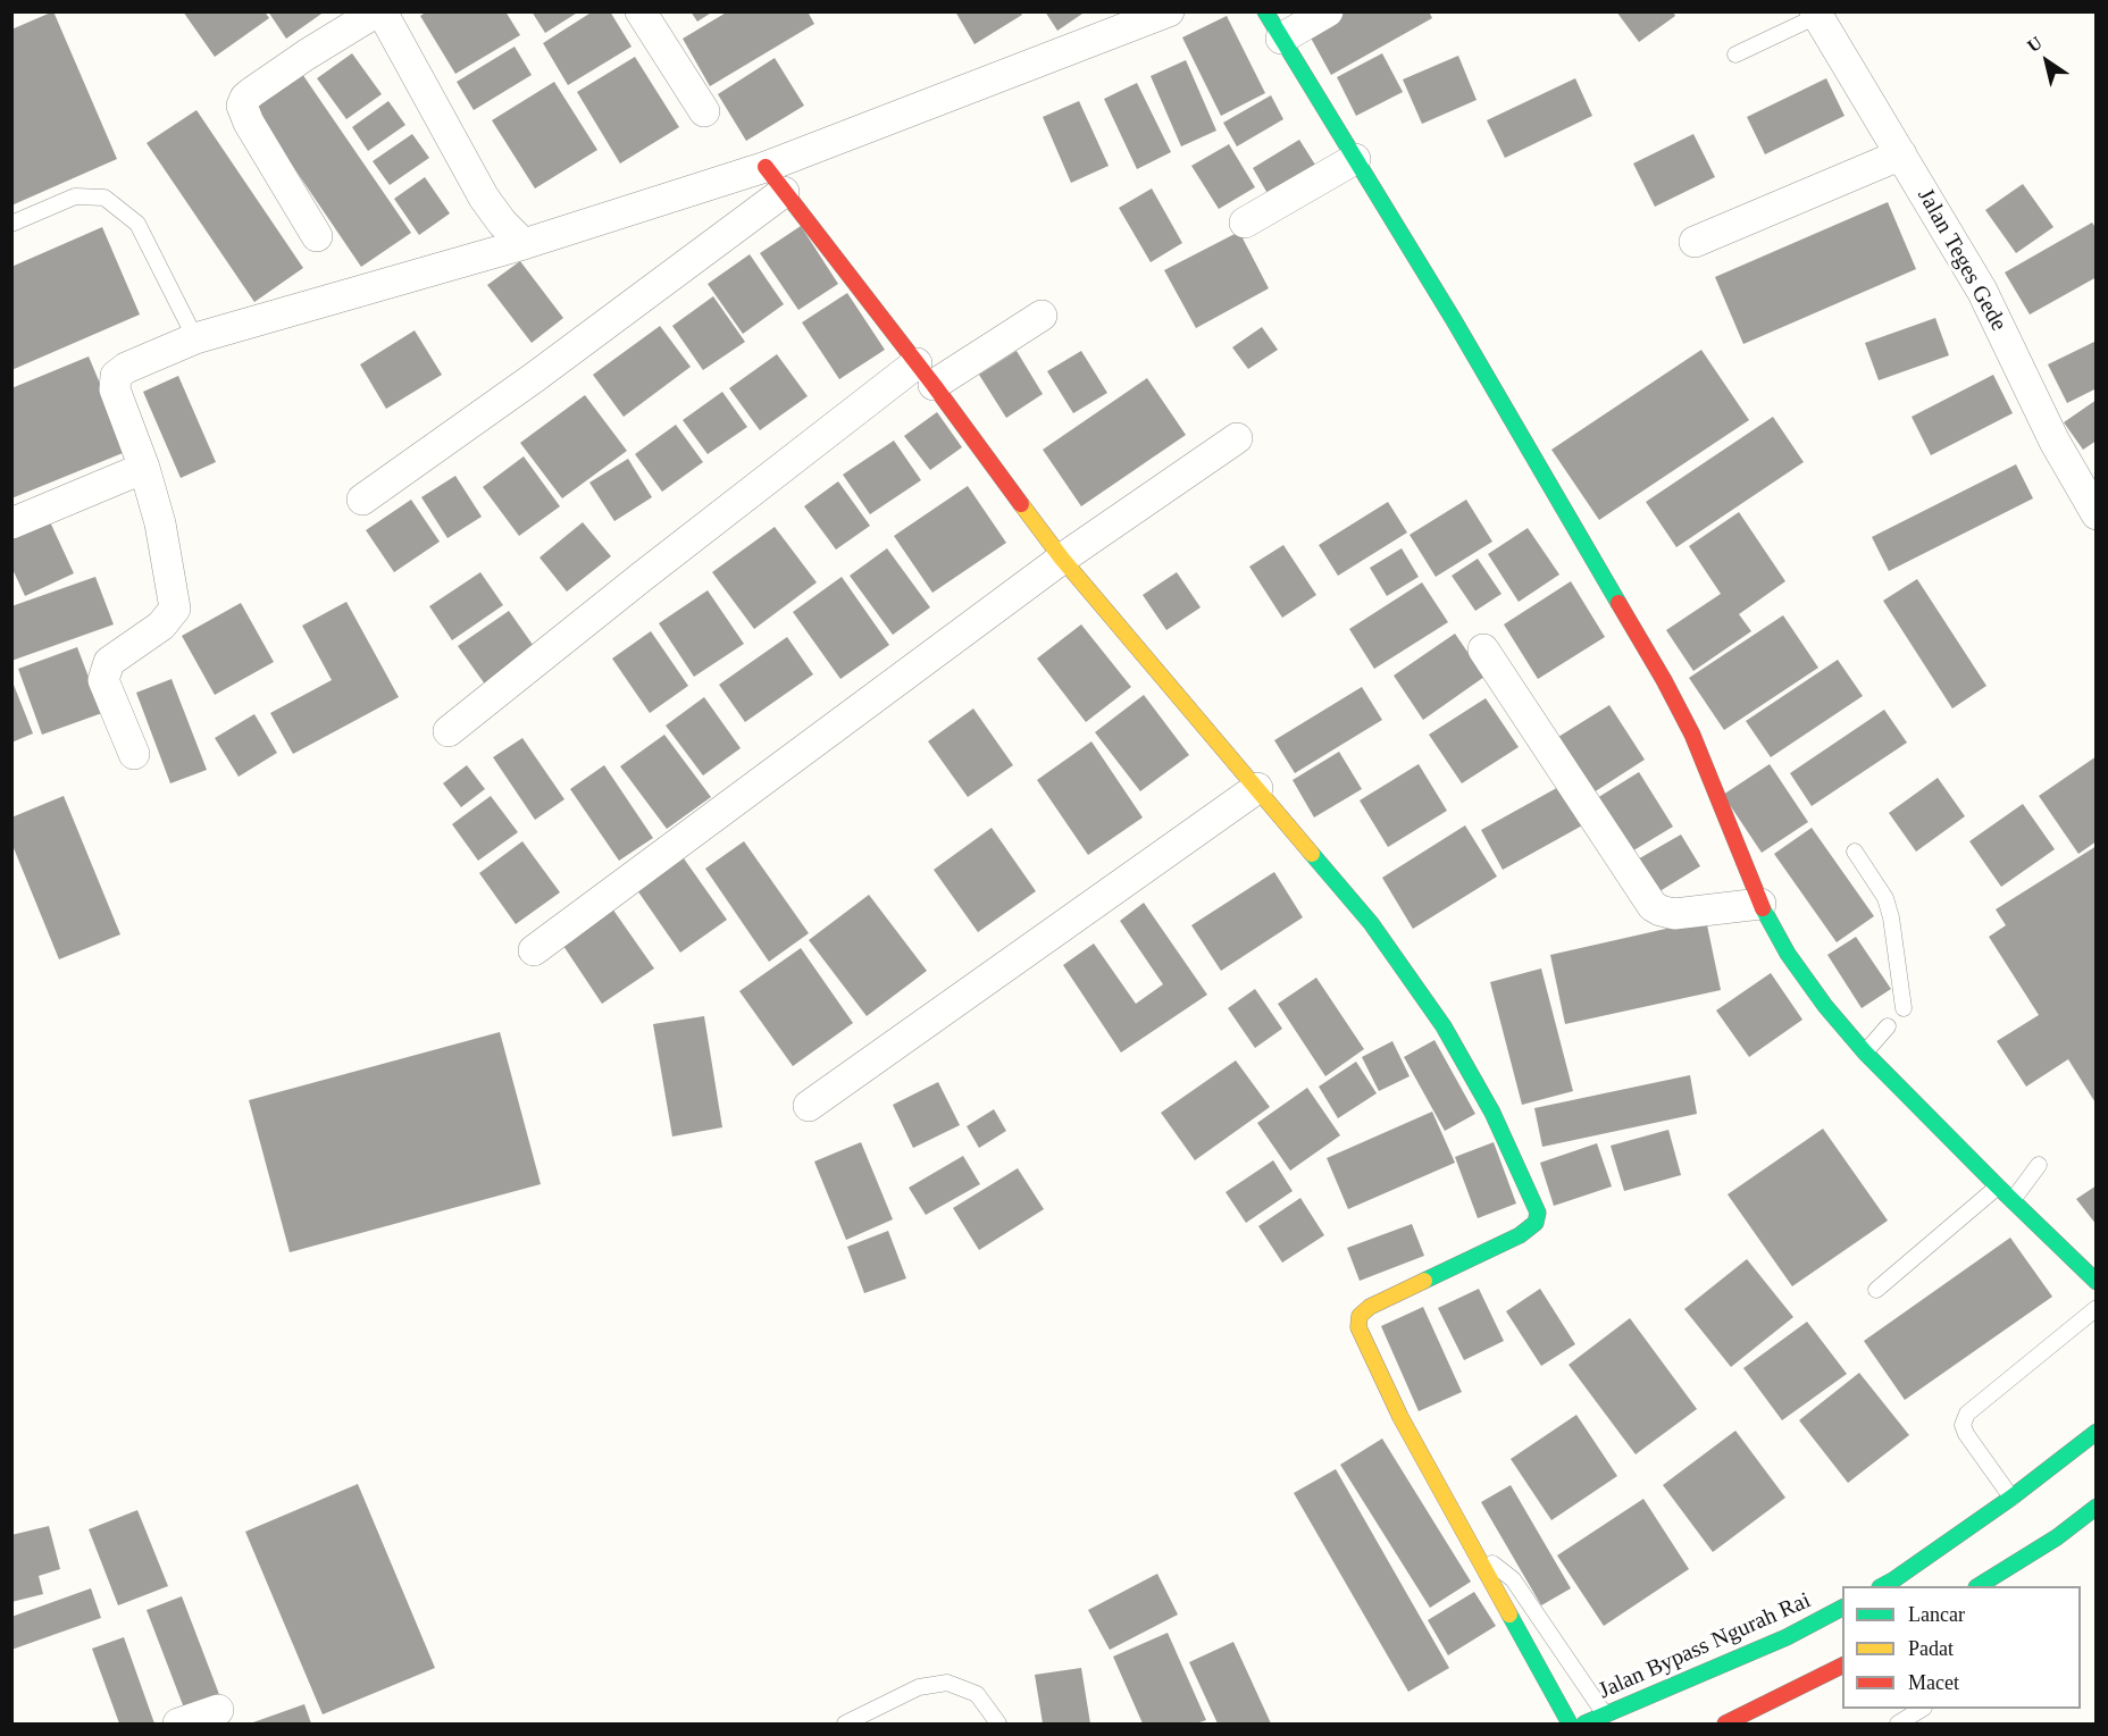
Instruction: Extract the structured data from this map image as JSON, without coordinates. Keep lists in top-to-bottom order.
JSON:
{
  "streets": {
    "main road": ["Jalan Bypass Ngurah Rai"],
    "street": ["Jalan Teges Gede"]
  },
  "legend": ["Lancar", "Padat", "Macet"],
  "north": "top left"
}
